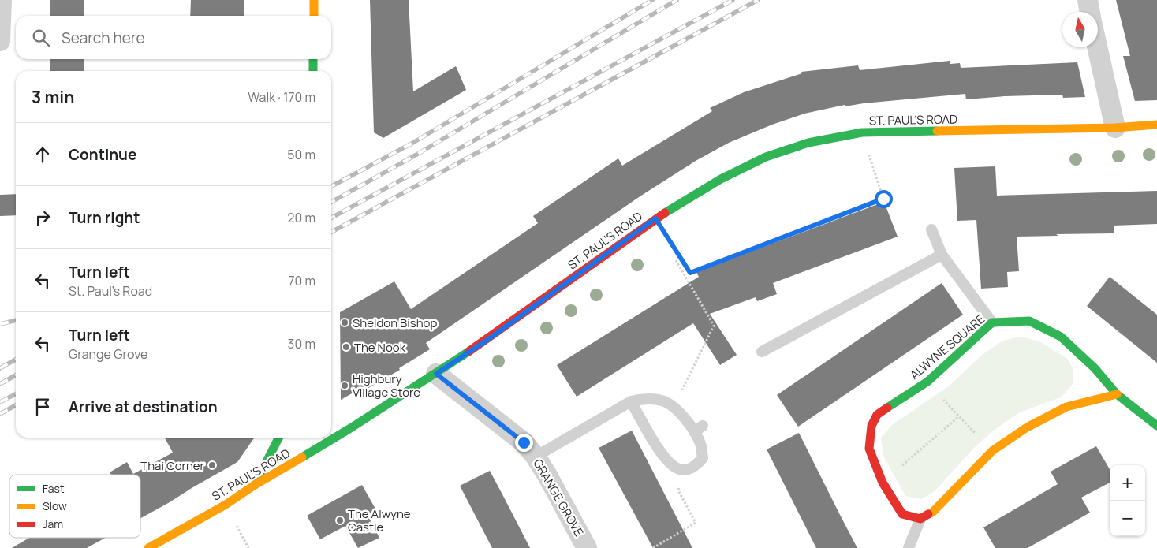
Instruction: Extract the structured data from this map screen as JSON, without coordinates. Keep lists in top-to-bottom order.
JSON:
{
  "streets": {
    "main road": ["ST. PAUL'S ROAD", "ALWYNE SQUARE"],
    "street": ["GRANGE GROVE"]
  },
  "crossings": [
    ["ST. PAUL'S ROAD", "GRANGE GROVE"]
  ],
  "places": [
    "Sheldon Bishop",
    "The Nook",
    "Highbury Village Store",
    "Thai Corner",
    "The Alwyne Castle"
  ],
  "legend": ["Fast", "Slow", "Jam"],
  "north": "top",
  "page": {
    "search": "Search here",
    "heading": ["3 min", "Walk · 170 m"],
    "list": [
      ["Continue", "50 m"],
      ["Turn right", "20 m"],
      ["Turn left", "St. Paul's Road", "70 m"],
      ["Turn left", "Grange Grove", "30 m"],
      "Arrive at destination"
    ],
    "map_buttons": ["+", "−"]
  }
}
